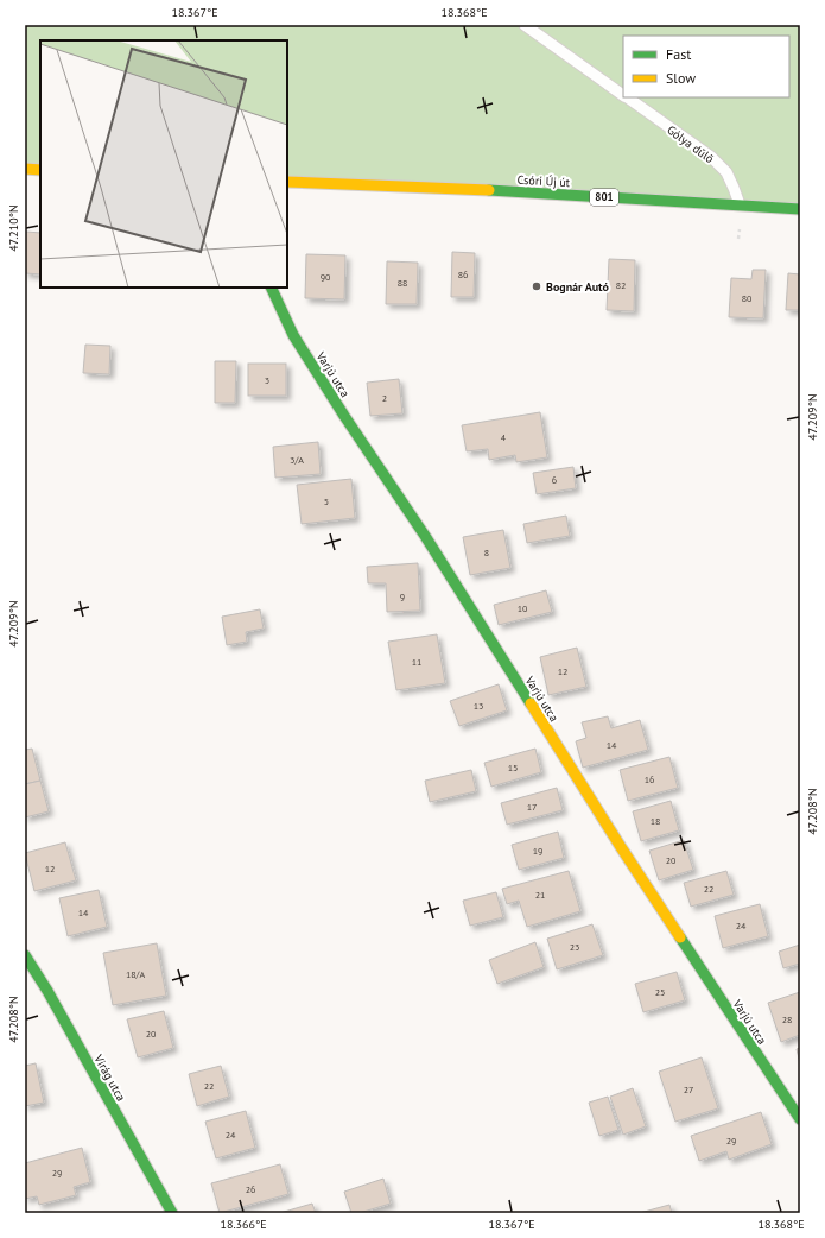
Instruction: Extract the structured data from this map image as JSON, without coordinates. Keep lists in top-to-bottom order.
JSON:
{
  "streets": {
    "street": [
      "Csóri Új út",
      "801",
      "Varjú utca",
      "Virág utca"
    ],
    "lane": ["Gólya dűlő"]
  },
  "crossings": [
    ["Gólya dűlő", "Csóri Új út"]
  ],
  "places": ["Bognár Autó"],
  "house_numbers": [
    "86",
    "90",
    "88",
    "82",
    "80",
    "3",
    "2",
    "4",
    "3/A",
    "6",
    "5",
    "8",
    "9",
    "10",
    "11",
    "12",
    "13",
    "14",
    "15",
    "16",
    "17",
    "18",
    "19",
    "20",
    "12",
    "22",
    "21",
    "14",
    "24",
    "23",
    "18/A",
    "25",
    "28",
    "20",
    "22",
    "27",
    "24",
    "29",
    "29",
    "26"
  ],
  "legend": ["Fast", "Slow"],
  "coordinates": [
    "18.367°E",
    "18.368°E",
    "47.210°N",
    "47.209°N",
    "47.208°N",
    "18.366°E"
  ]
}
